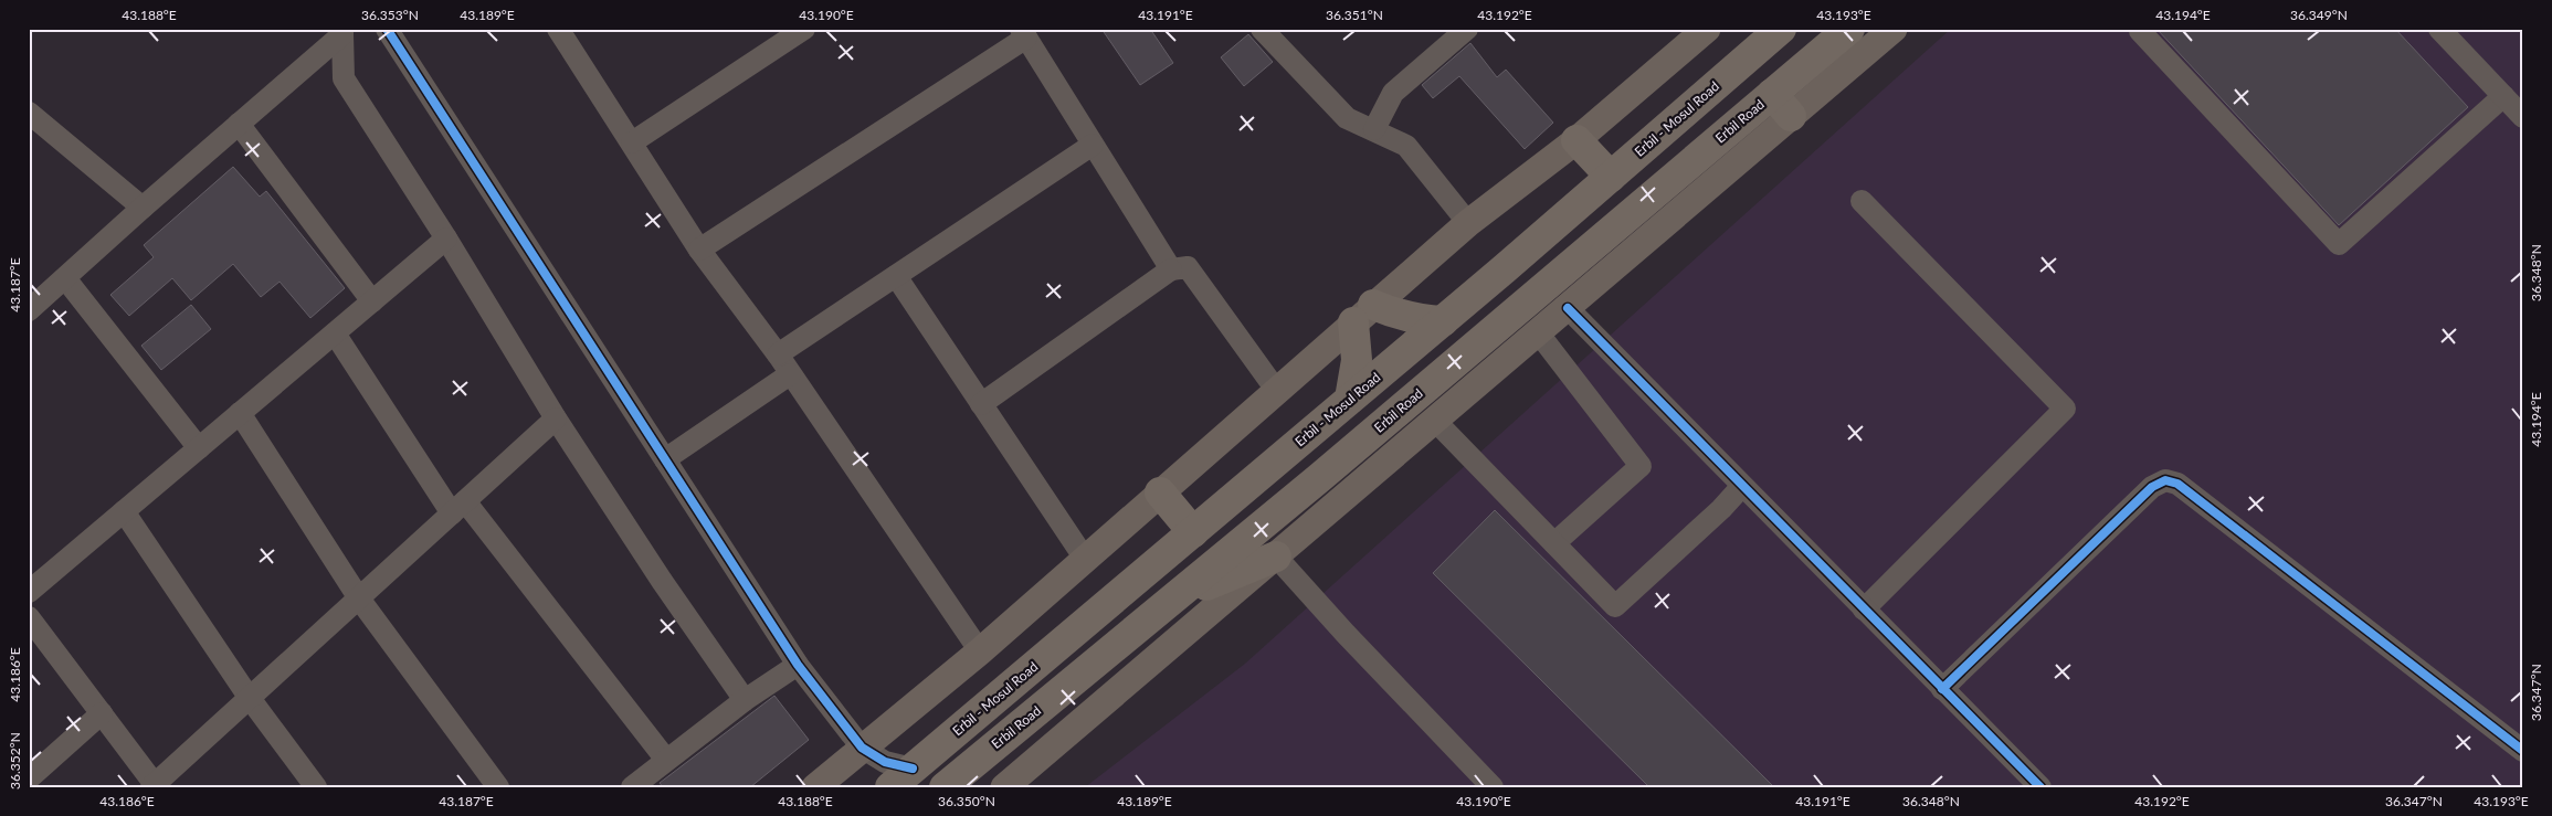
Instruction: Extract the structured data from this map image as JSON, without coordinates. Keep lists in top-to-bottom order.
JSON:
{
  "streets": {
    "highway": ["Erbil - Mosul Road", "Erbil Road"]
  },
  "coordinates": [
    "43.188°E",
    "36.353°N",
    "43.189°E",
    "43.190°E",
    "43.191°E",
    "36.351°N",
    "43.192°E",
    "43.193°E",
    "43.194°E",
    "36.349°N",
    "36.348°N",
    "43.187°E",
    "43.186°E",
    "36.347°N",
    "36.352°N",
    "36.350°N"
  ]
}
